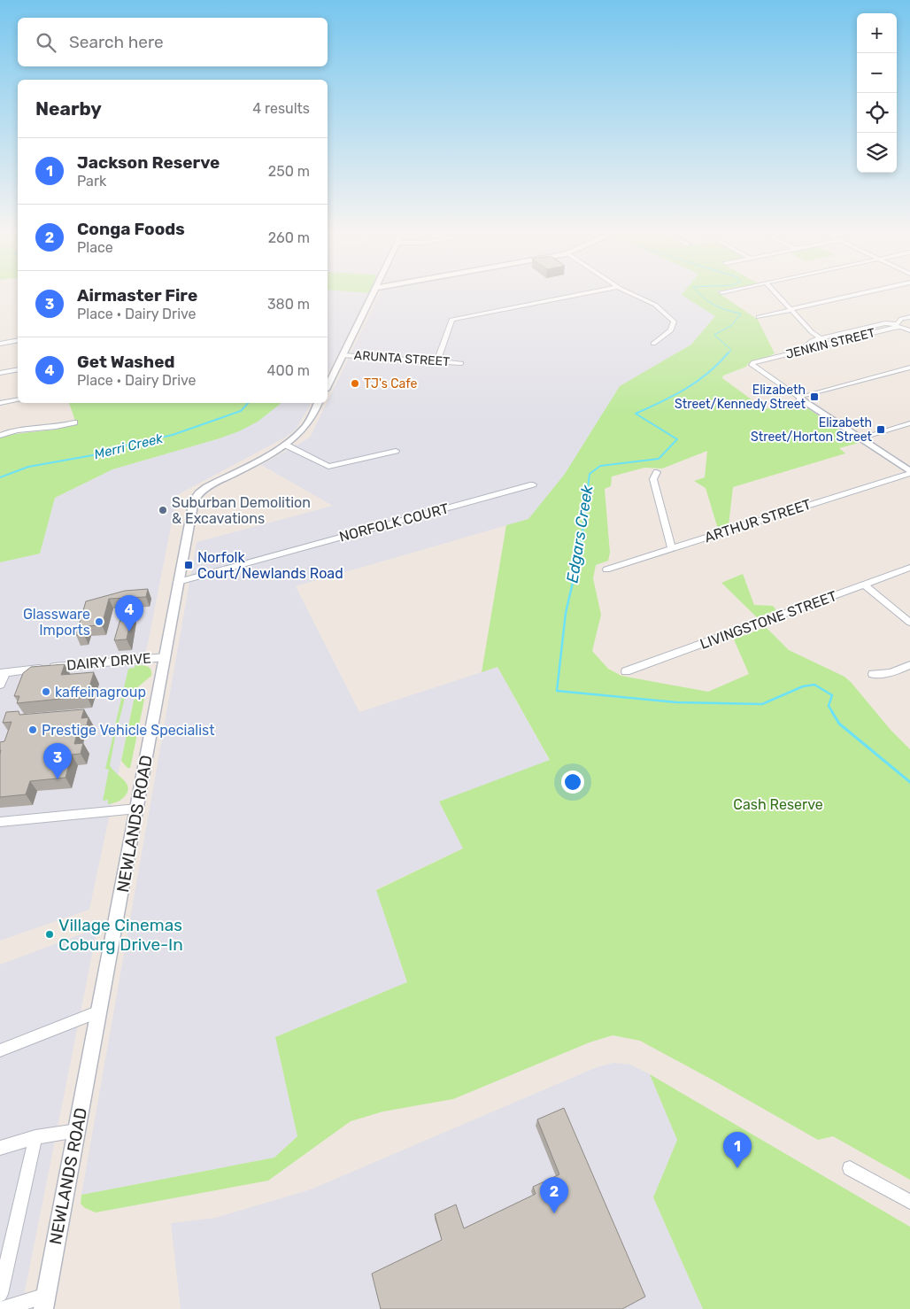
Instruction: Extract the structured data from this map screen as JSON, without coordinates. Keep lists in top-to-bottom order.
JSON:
{
  "streets": {
    "street": [
      "JENKIN STREET",
      "ARUNTA STREET",
      "ARTHUR STREET",
      "NORFOLK COURT",
      "LIVINGSTONE STREET",
      "DAIRY DRIVE",
      "NEWLANDS ROAD"
    ]
  },
  "crossings": [
    ["NORFOLK COURT", "NEWLANDS ROAD"],
    ["DAIRY DRIVE", "NEWLANDS ROAD"]
  ],
  "water": ["Merri Creek", "Edgars Creek"],
  "parks": ["Cash Reserve"],
  "places": {
    "other": [
      "TJ's Cafe",
      "Suburban Demolition & Excavations",
      "Glassware Imports",
      "kaffeinagroup",
      "Prestige Vehicle Specialist",
      "Village Cinemas Coburg Drive-In"
    ],
    "transit": ["Elizabeth Street/Kennedy Street", "Elizabeth Street/Horton Street", "Norfolk Court/Newlands Road"]
  },
  "page": {
    "map_buttons": ["+", "−"],
    "search": "Search here",
    "heading": ["Nearby", "4 results"],
    "list": [
      {
        "mark": "1",
        "name": "Jackson Reserve",
        "note": "Park",
        "value": "250 m"
      },
      {
        "mark": "2",
        "name": "Conga Foods",
        "note": "Place",
        "value": "260 m"
      },
      {
        "mark": "3",
        "name": "Airmaster Fire",
        "note": "Place · Dairy Drive",
        "value": "380 m"
      },
      {
        "mark": "4",
        "name": "Get Washed",
        "note": "Place · Dairy Drive",
        "value": "400 m"
      }
    ],
    "pins": [
      "4",
      "3",
      "1",
      "2"
    ]
  }
}
